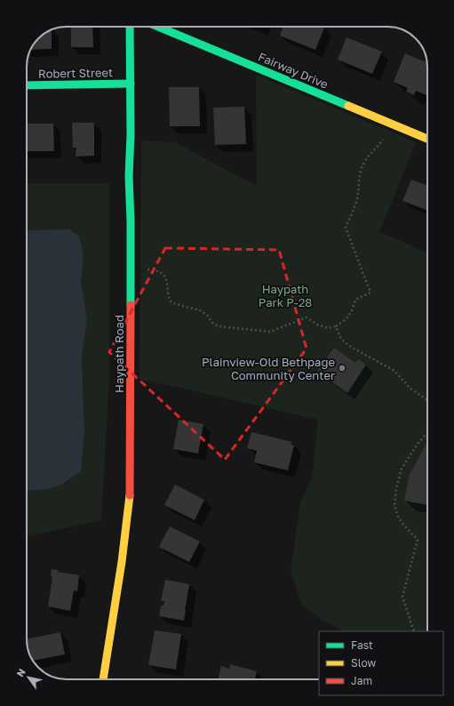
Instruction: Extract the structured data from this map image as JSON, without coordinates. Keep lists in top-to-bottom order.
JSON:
{
  "streets": {
    "street": ["Fairway Drive", "Robert Street", "Haypath Road"]
  },
  "crossings": [
    ["Robert Street", "Haypath Road"]
  ],
  "parks": ["Haypath Park P-28"],
  "places": ["Plainview-Old Bethpage Community Center"],
  "legend": ["Fast", "Slow", "Jam"],
  "north": "top left"
}
